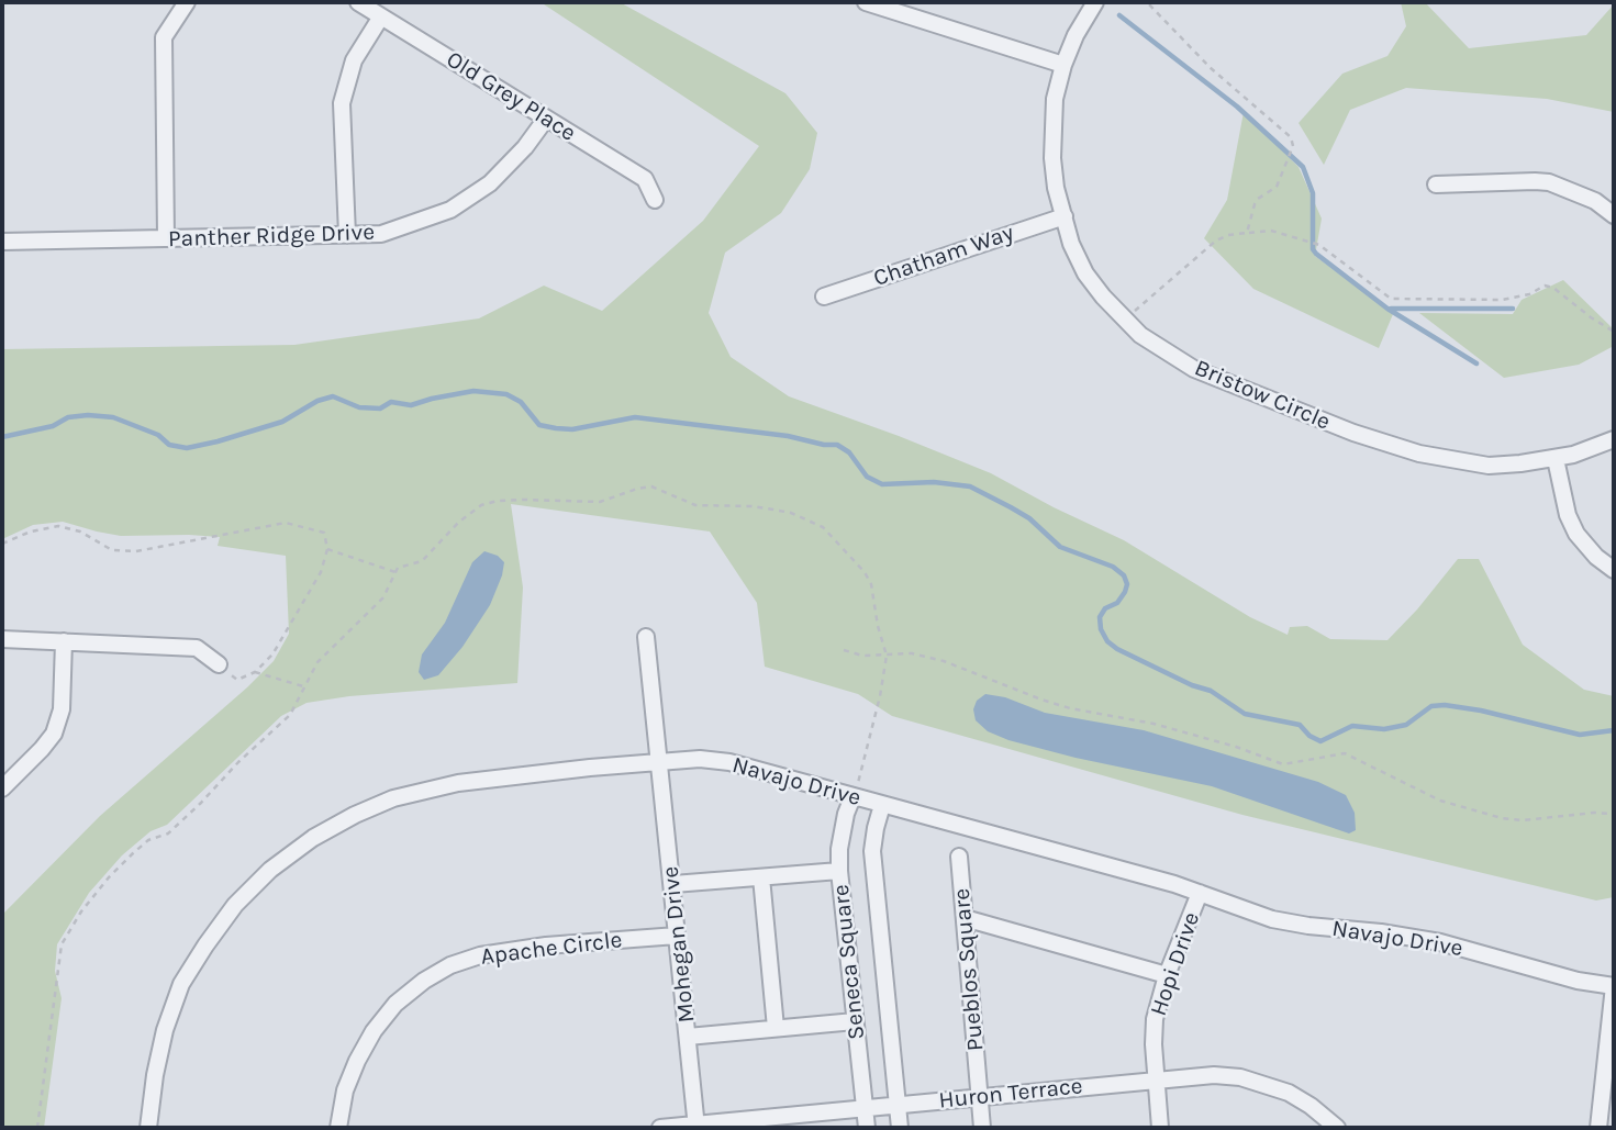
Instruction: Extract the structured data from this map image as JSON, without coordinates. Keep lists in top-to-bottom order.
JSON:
{
  "streets": {
    "street": [
      "Old Grey Place",
      "Panther Ridge Drive",
      "Chatham Way",
      "Bristow Circle",
      "Navajo Drive",
      "Mohegan Drive",
      "Apache Circle",
      "Seneca Square",
      "Hopi Drive",
      "Pueblos Square",
      "Huron Terrace"
    ]
  },
  "crossings": [
    ["Old Grey Place", "Panther Ridge Drive"],
    ["Chatham Way", "Bristow Circle"],
    ["Navajo Drive", "Mohegan Drive"],
    ["Navajo Drive", "Seneca Square"],
    ["Navajo Drive", "Hopi Drive"],
    ["Mohegan Drive", "Apache Circle"],
    ["Mohegan Drive", "Huron Terrace"],
    ["Seneca Square", "Huron Terrace"],
    ["Hopi Drive", "Huron Terrace"],
    ["Pueblos Square", "Huron Terrace"]
  ]
}
